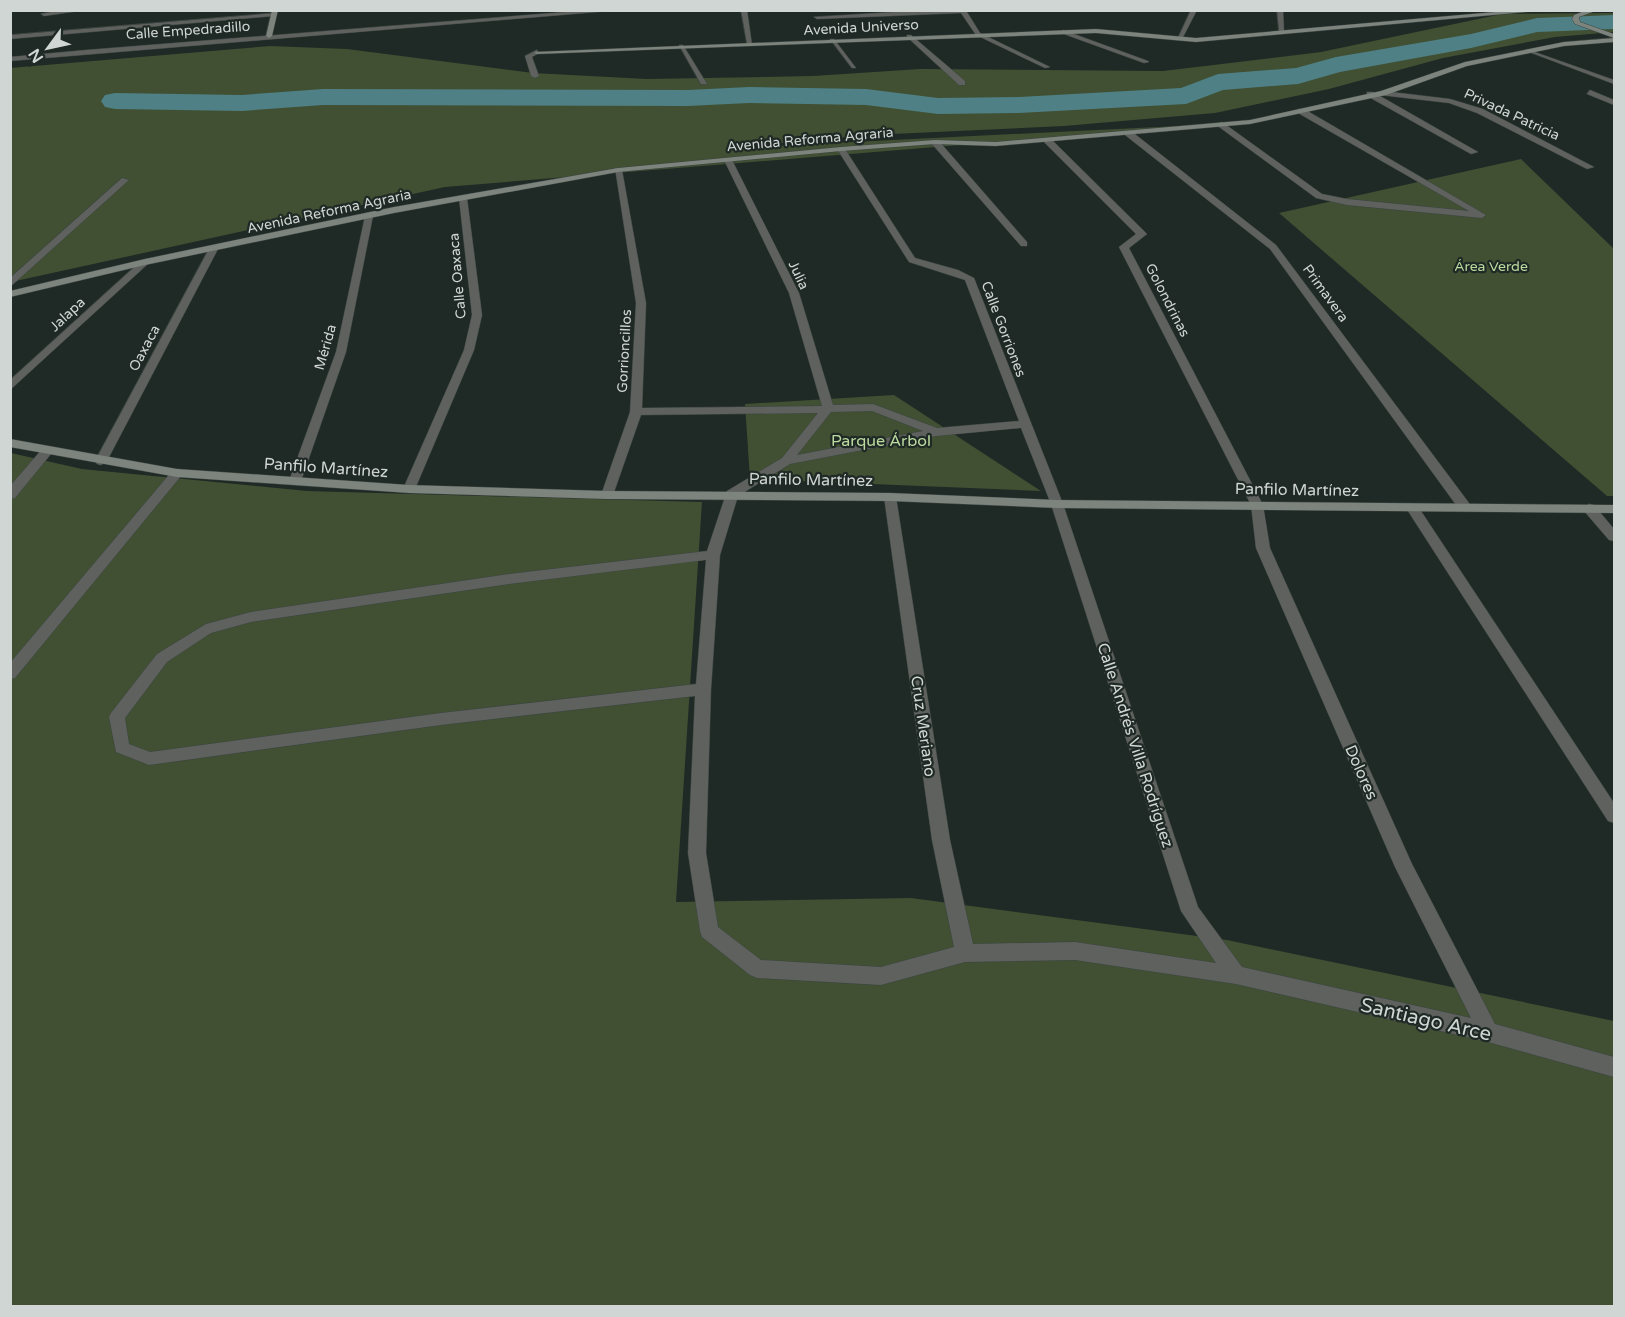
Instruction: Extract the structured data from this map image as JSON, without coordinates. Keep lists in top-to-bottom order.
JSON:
{
  "streets": {
    "street": [
      "Avenida Universo",
      "Calle Empedradillo",
      "Privada Patricia",
      "Avenida Reforma Agraria",
      "Julia",
      "Calle Oaxaca",
      "Primavera",
      "Golondrinas",
      "Jalapa",
      "Calle Gorriones",
      "Mérida",
      "Oaxaca",
      "Gorrioncillos",
      "Panfilo Martínez",
      "Cruz Meriano",
      "Calle Andrés Villa Rodríguez",
      "Dolores",
      "Santiago Arce"
    ]
  },
  "crossings": [
    ["Privada Patricia", "Avenida Reforma Agraria"],
    ["Avenida Reforma Agraria", "Julia"],
    ["Avenida Reforma Agraria", "Calle Oaxaca"],
    ["Avenida Reforma Agraria", "Primavera"],
    ["Avenida Reforma Agraria", "Golondrinas"],
    ["Avenida Reforma Agraria", "Jalapa"],
    ["Avenida Reforma Agraria", "Calle Gorriones"],
    ["Avenida Reforma Agraria", "Mérida"],
    ["Avenida Reforma Agraria", "Oaxaca"],
    ["Avenida Reforma Agraria", "Gorrioncillos"],
    ["Calle Oaxaca", "Panfilo Martínez"],
    ["Primavera", "Panfilo Martínez"],
    ["Golondrinas", "Panfilo Martínez"],
    ["Golondrinas", "Dolores"],
    ["Calle Gorriones", "Panfilo Martínez"],
    ["Calle Gorriones", "Calle Andrés Villa Rodríguez"],
    ["Mérida", "Panfilo Martínez"],
    ["Oaxaca", "Panfilo Martínez"],
    ["Gorrioncillos", "Panfilo Martínez"],
    ["Panfilo Martínez", "Cruz Meriano"],
    ["Panfilo Martínez", "Calle Andrés Villa Rodríguez"],
    ["Panfilo Martínez", "Dolores"],
    ["Panfilo Martínez", "Santiago Arce"],
    ["Cruz Meriano", "Santiago Arce"],
    ["Calle Andrés Villa Rodríguez", "Santiago Arce"],
    ["Dolores", "Santiago Arce"]
  ],
  "parks": ["Área Verde", "Parque Árbol"],
  "north": "bottom left"
}
